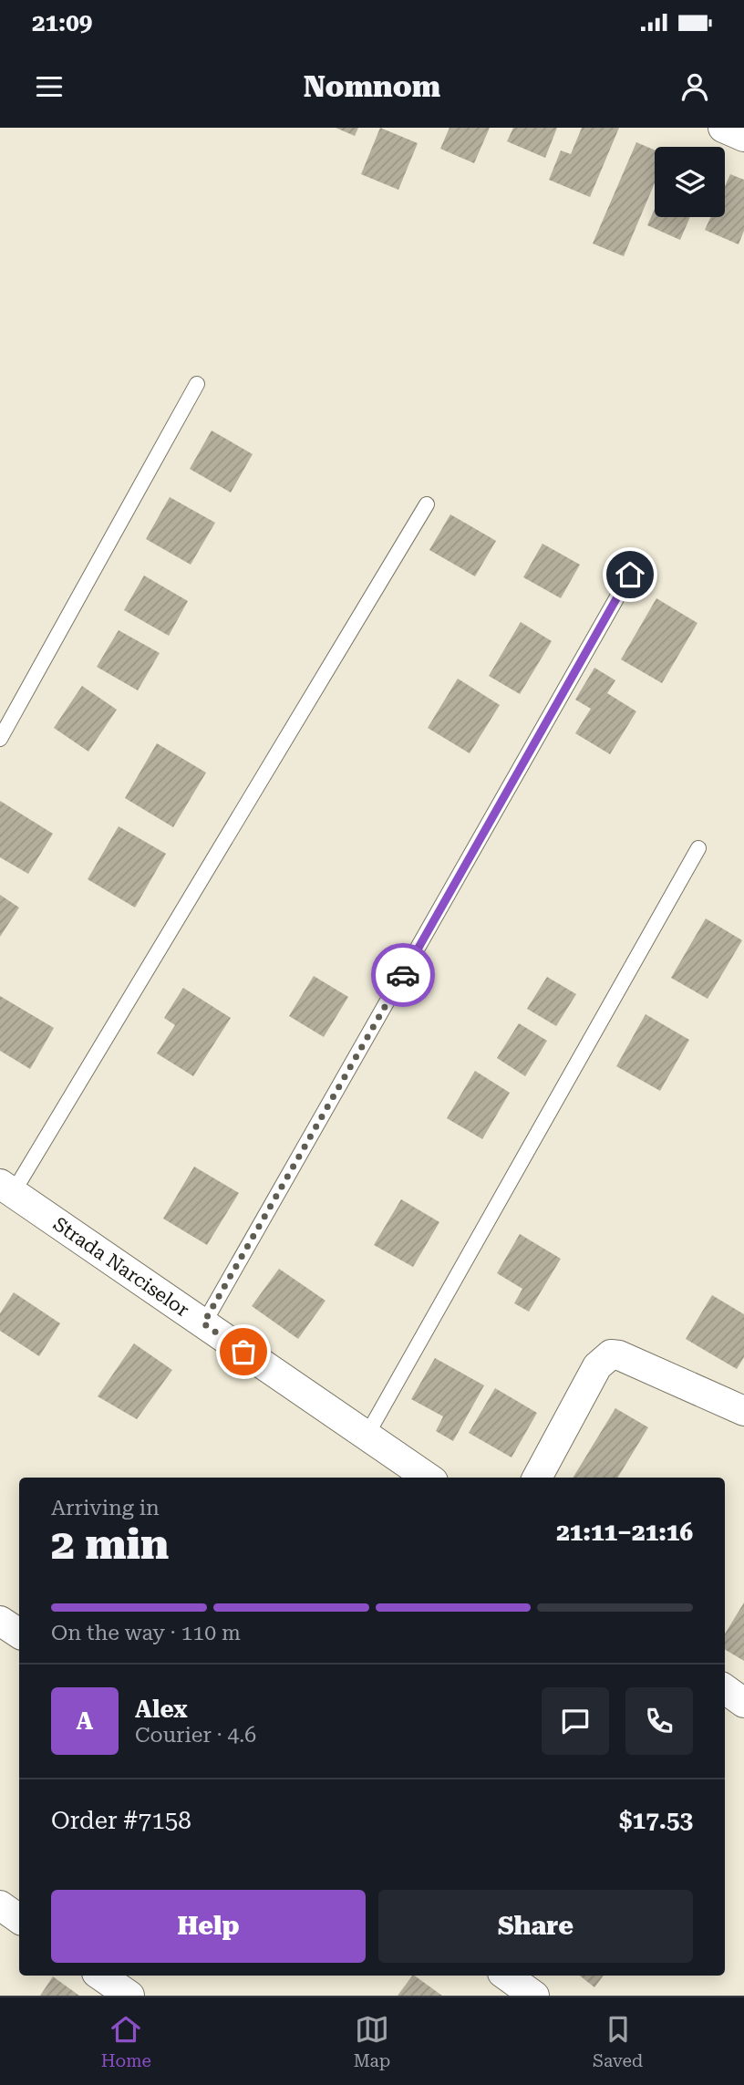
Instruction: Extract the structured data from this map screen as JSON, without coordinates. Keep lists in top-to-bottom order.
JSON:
{
  "streets": {
    "street": ["Strada Narciselor"]
  },
  "page": {
    "status": "21:09",
    "header": "Nomnom",
    "heading": ["2 min", "Arriving in", "21:11–21:16"],
    "panel": [
      "Alex",
      "Courier · 4.6",
      "Order #7158",
      "$17.53"
    ],
    "bar": "On the way · 110 m",
    "round": "A",
    "buttons": ["Help", "Share"],
    "tabs": ["Home", "Map", "Saved"]
  }
}
